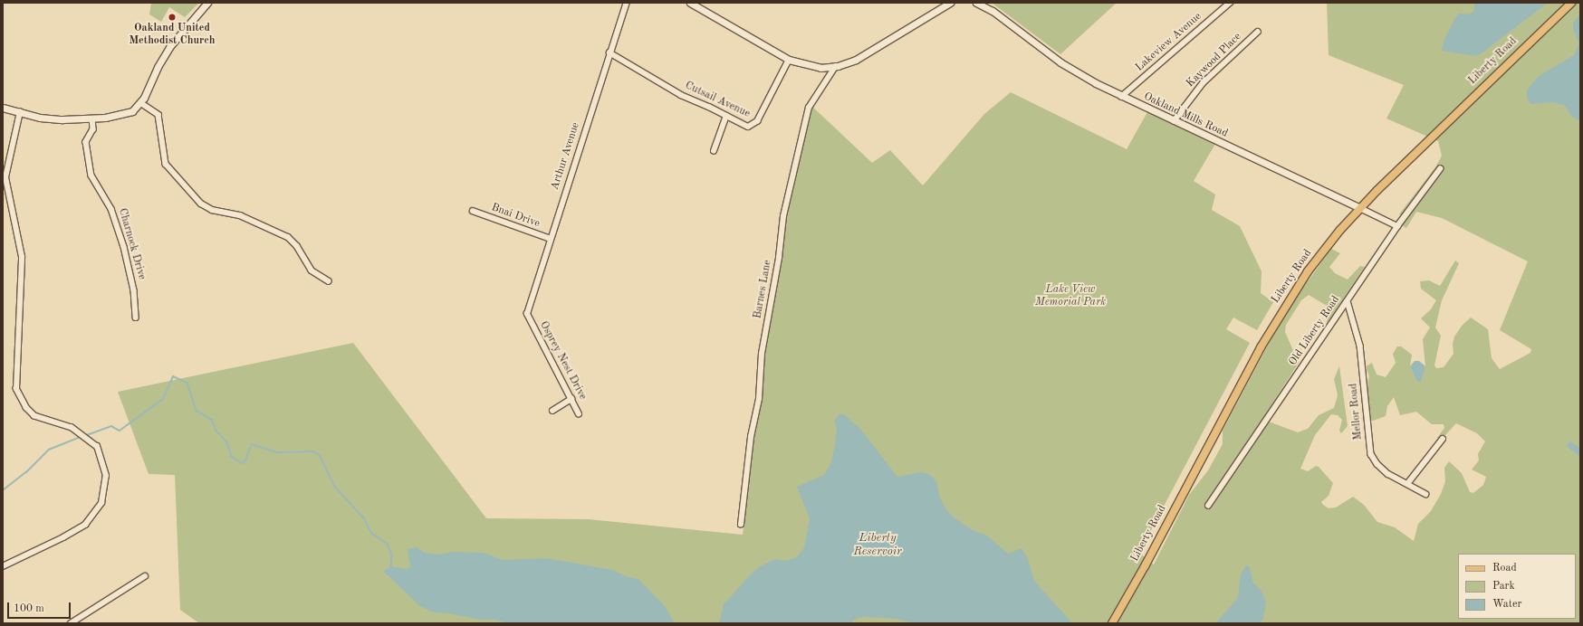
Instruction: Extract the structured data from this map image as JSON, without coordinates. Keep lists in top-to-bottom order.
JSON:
{
  "streets": {
    "main road": ["Liberty Road"],
    "street": [
      "Lakeview Avenue",
      "Kaywood Place",
      "Cutsail Avenue",
      "Oakland Mills Road",
      "Arthur Avenue",
      "Bnai Drive",
      "Charnock Drive",
      "Barnes Lane",
      "Old Liberty Road",
      "Osprey Nest Drive",
      "Mellor Road"
    ]
  },
  "crossings": [
    ["Lakeview Avenue", "Oakland Mills Road"],
    ["Kaywood Place", "Oakland Mills Road"],
    ["Liberty Road", "Oakland Mills Road"],
    ["Cutsail Avenue", "Arthur Avenue"],
    ["Oakland Mills Road", "Old Liberty Road"],
    ["Arthur Avenue", "Bnai Drive"],
    ["Arthur Avenue", "Osprey Nest Drive"],
    ["Old Liberty Road", "Mellor Road"]
  ],
  "water": ["Liberty Reservoir"],
  "parks": ["Lake View Memorial Park"],
  "places": ["Oakland United Methodist Church"],
  "legend": ["Road", "Park", "Water"],
  "scale_bar": "100 m"
}
